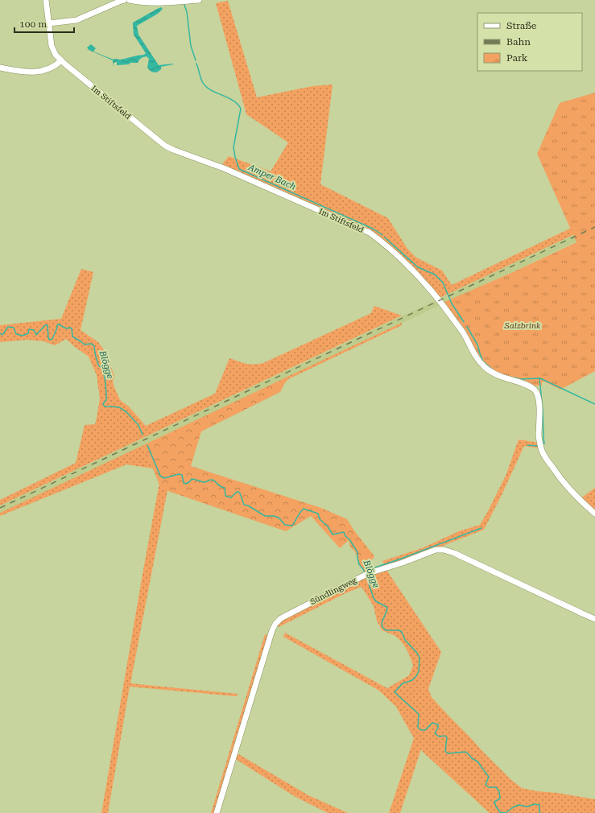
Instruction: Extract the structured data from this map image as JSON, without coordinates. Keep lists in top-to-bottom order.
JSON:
{
  "streets": {
    "street": ["Im Stiftsfeld", "Sündlingweg"]
  },
  "water": ["Amper Bach", "Blögge"],
  "parks": ["Salzbrink"],
  "legend": ["Straße", "Bahn", "Park"],
  "scale_bar": "100 m"
}
